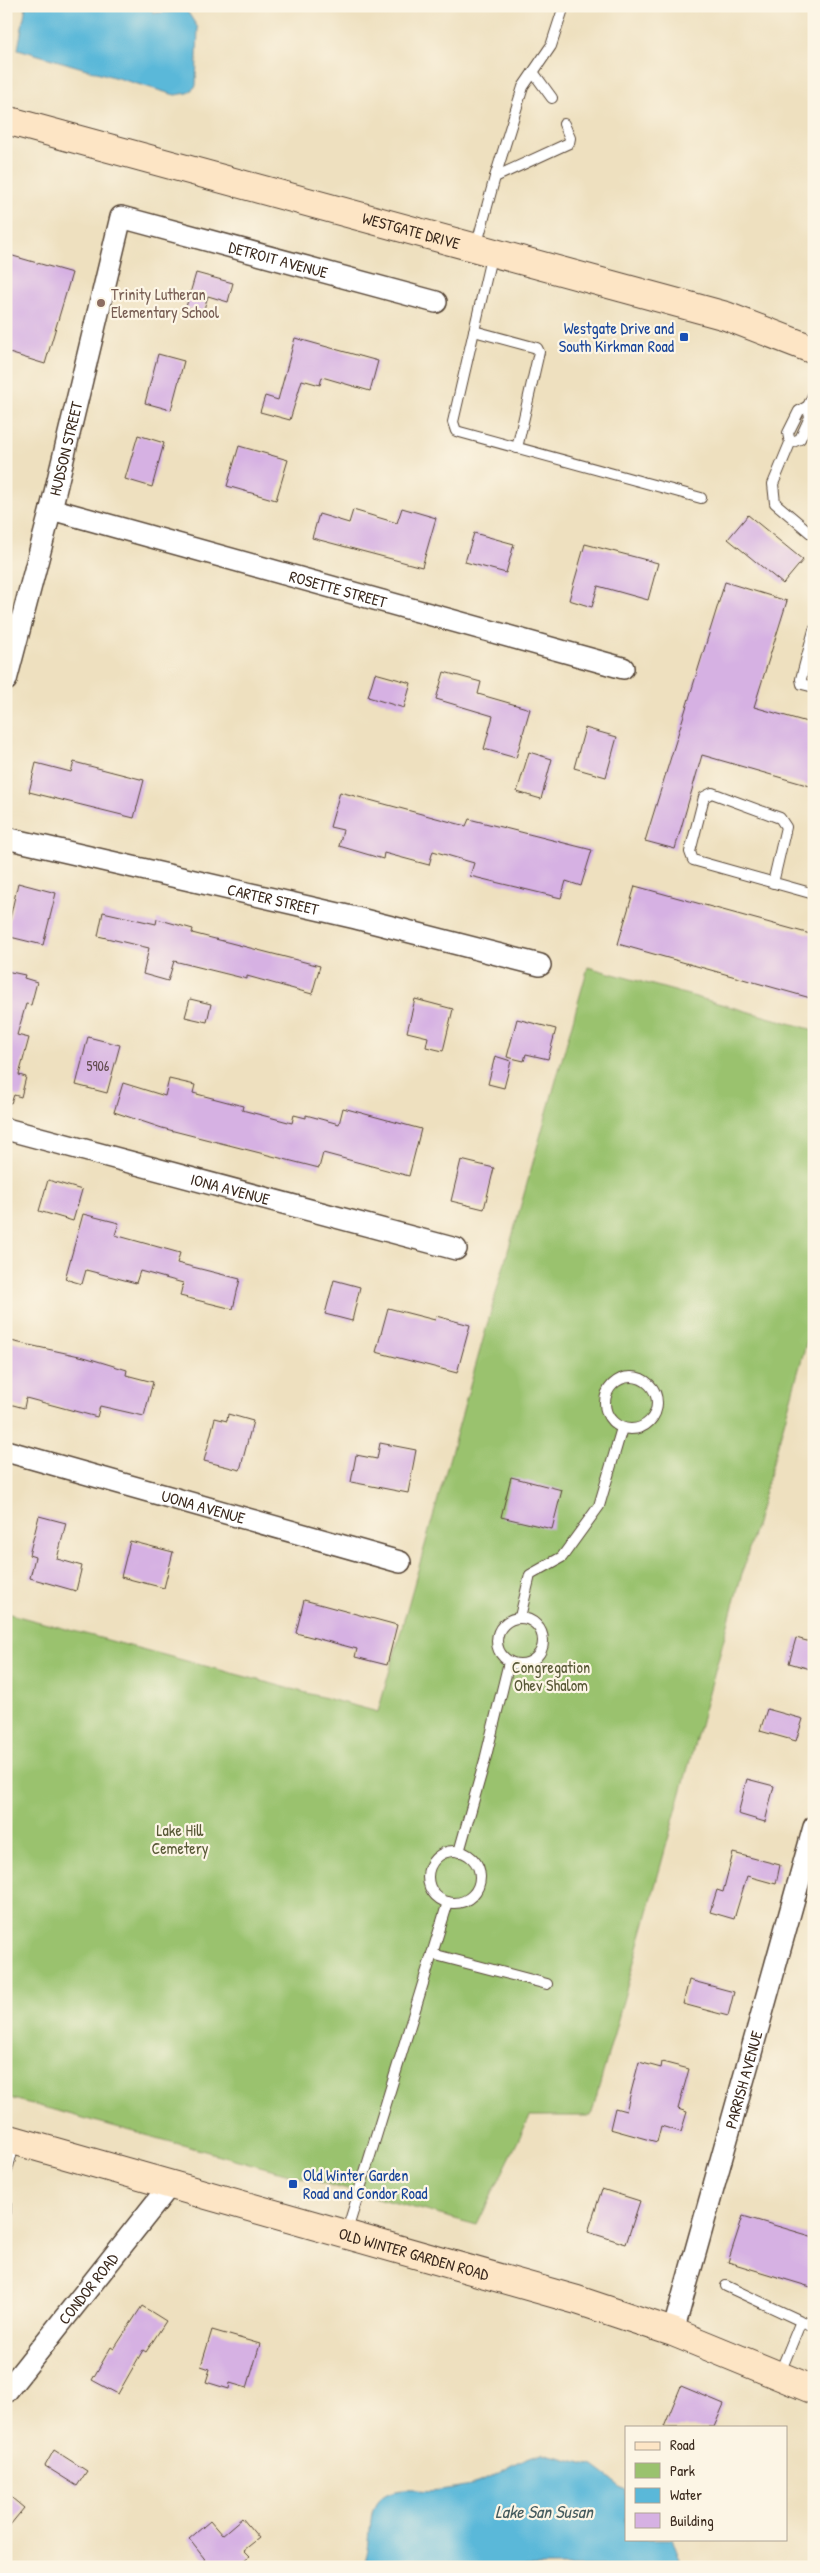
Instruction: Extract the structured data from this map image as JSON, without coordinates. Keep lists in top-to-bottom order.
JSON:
{
  "streets": {
    "main road": ["WESTGATE DRIVE", "OLD WINTER GARDEN ROAD"],
    "street": [
      "DETROIT AVENUE",
      "HUDSON STREET",
      "ROSETTE STREET",
      "CARTER STREET",
      "IONA AVENUE",
      "UONA AVENUE",
      "PARRISH AVENUE",
      "CONDOR ROAD"
    ]
  },
  "crossings": [
    ["DETROIT AVENUE", "HUDSON STREET"],
    ["HUDSON STREET", "ROSETTE STREET"],
    ["PARRISH AVENUE", "OLD WINTER GARDEN ROAD"],
    ["OLD WINTER GARDEN ROAD", "CONDOR ROAD"]
  ],
  "water": ["Lake San Susan"],
  "parks": ["Congregation Ohev Shalom", "Lake Hill Cemetery"],
  "places": {
    "other": ["Trinity Lutheran Elementary School"],
    "transit": ["Westgate Drive and South Kirkman Road", "Old Winter Garden Road and Condor Road"]
  },
  "house_numbers": ["5906"],
  "legend": [
    "Road",
    "Park",
    "Water",
    "Building"
  ]
}
